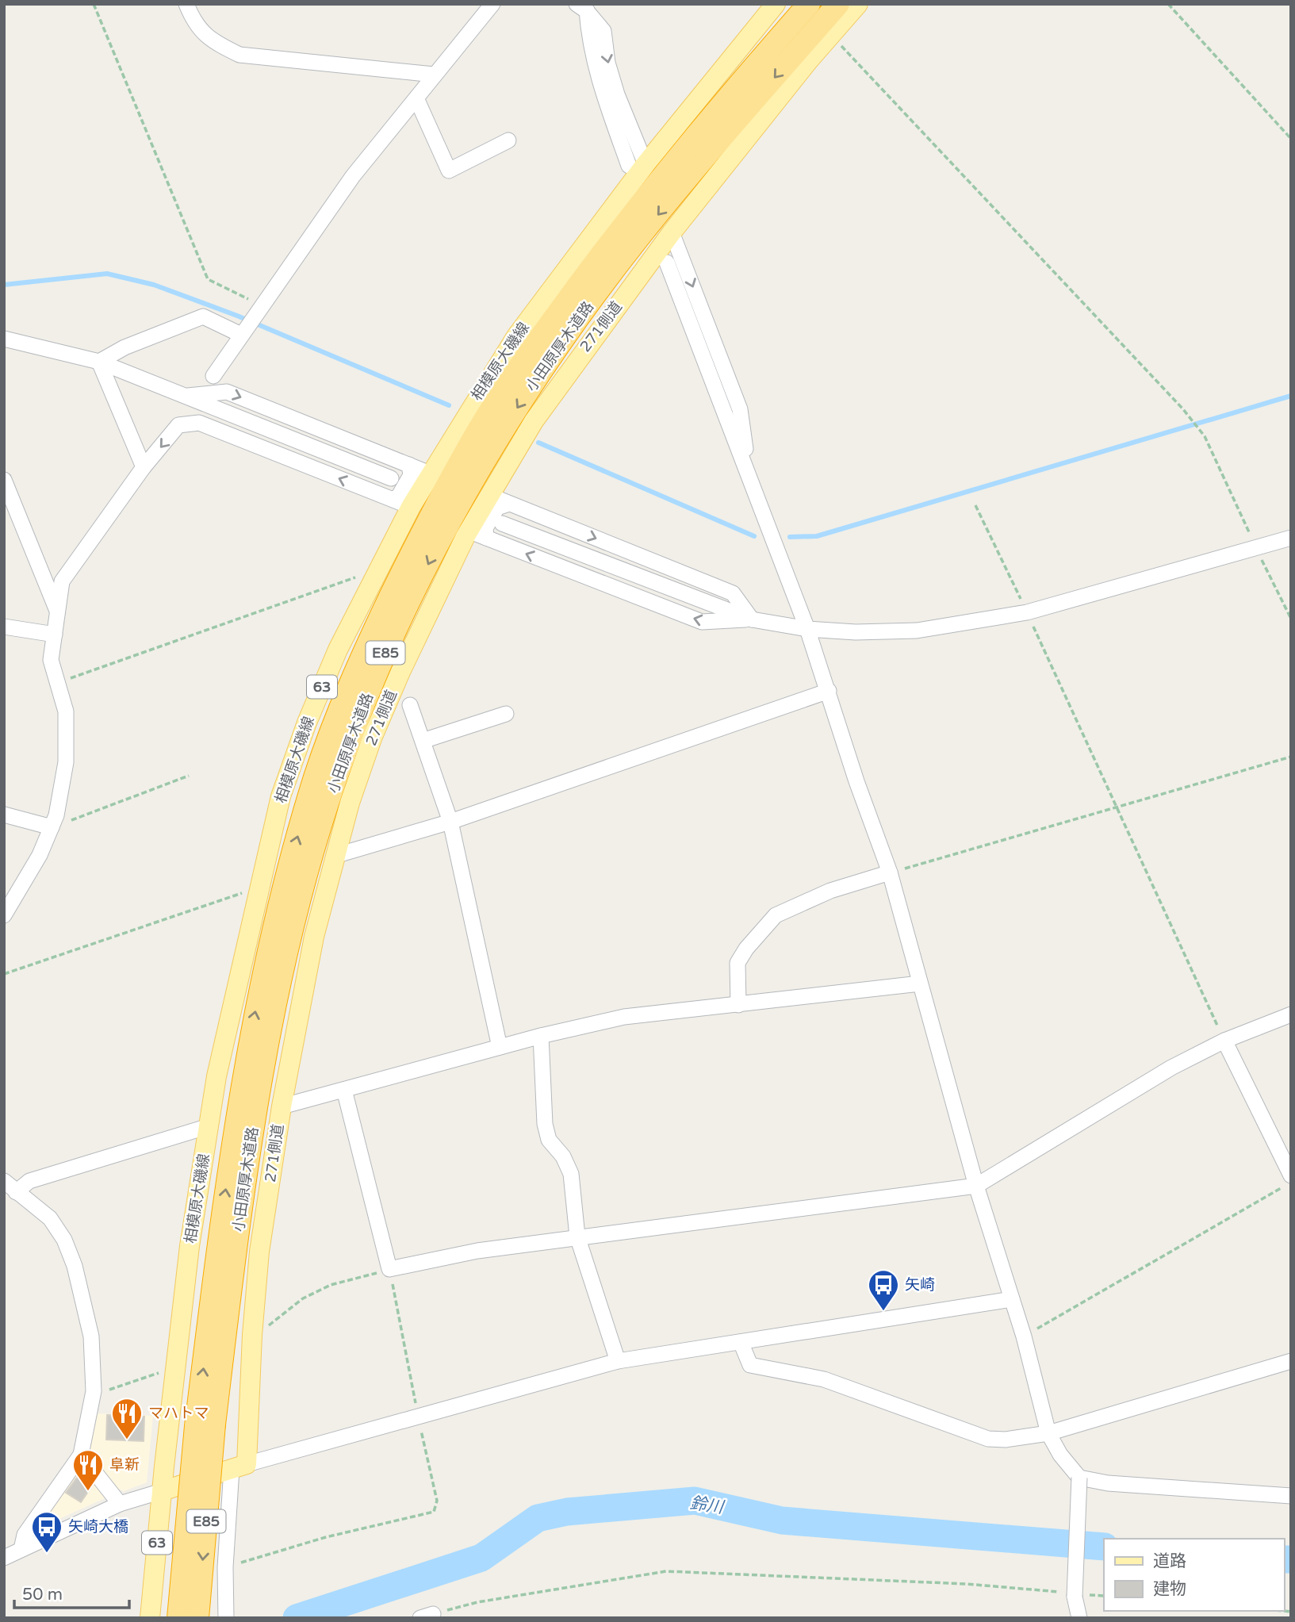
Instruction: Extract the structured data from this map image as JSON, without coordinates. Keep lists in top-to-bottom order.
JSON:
{
  "streets": {
    "highway": ["小田原厚木道路", "E85"],
    "main road": ["271側道", "相模原大磯線", "63"]
  },
  "crossings": [
    ["相模原大磯線", "63"]
  ],
  "water": ["鈴川"],
  "places": {
    "bus stop": ["矢崎", "矢崎大橋"],
    "restaurant": ["マハトマ", "阜新"]
  },
  "legend": ["道路", "建物"],
  "scale_bar": "50 m"
}
